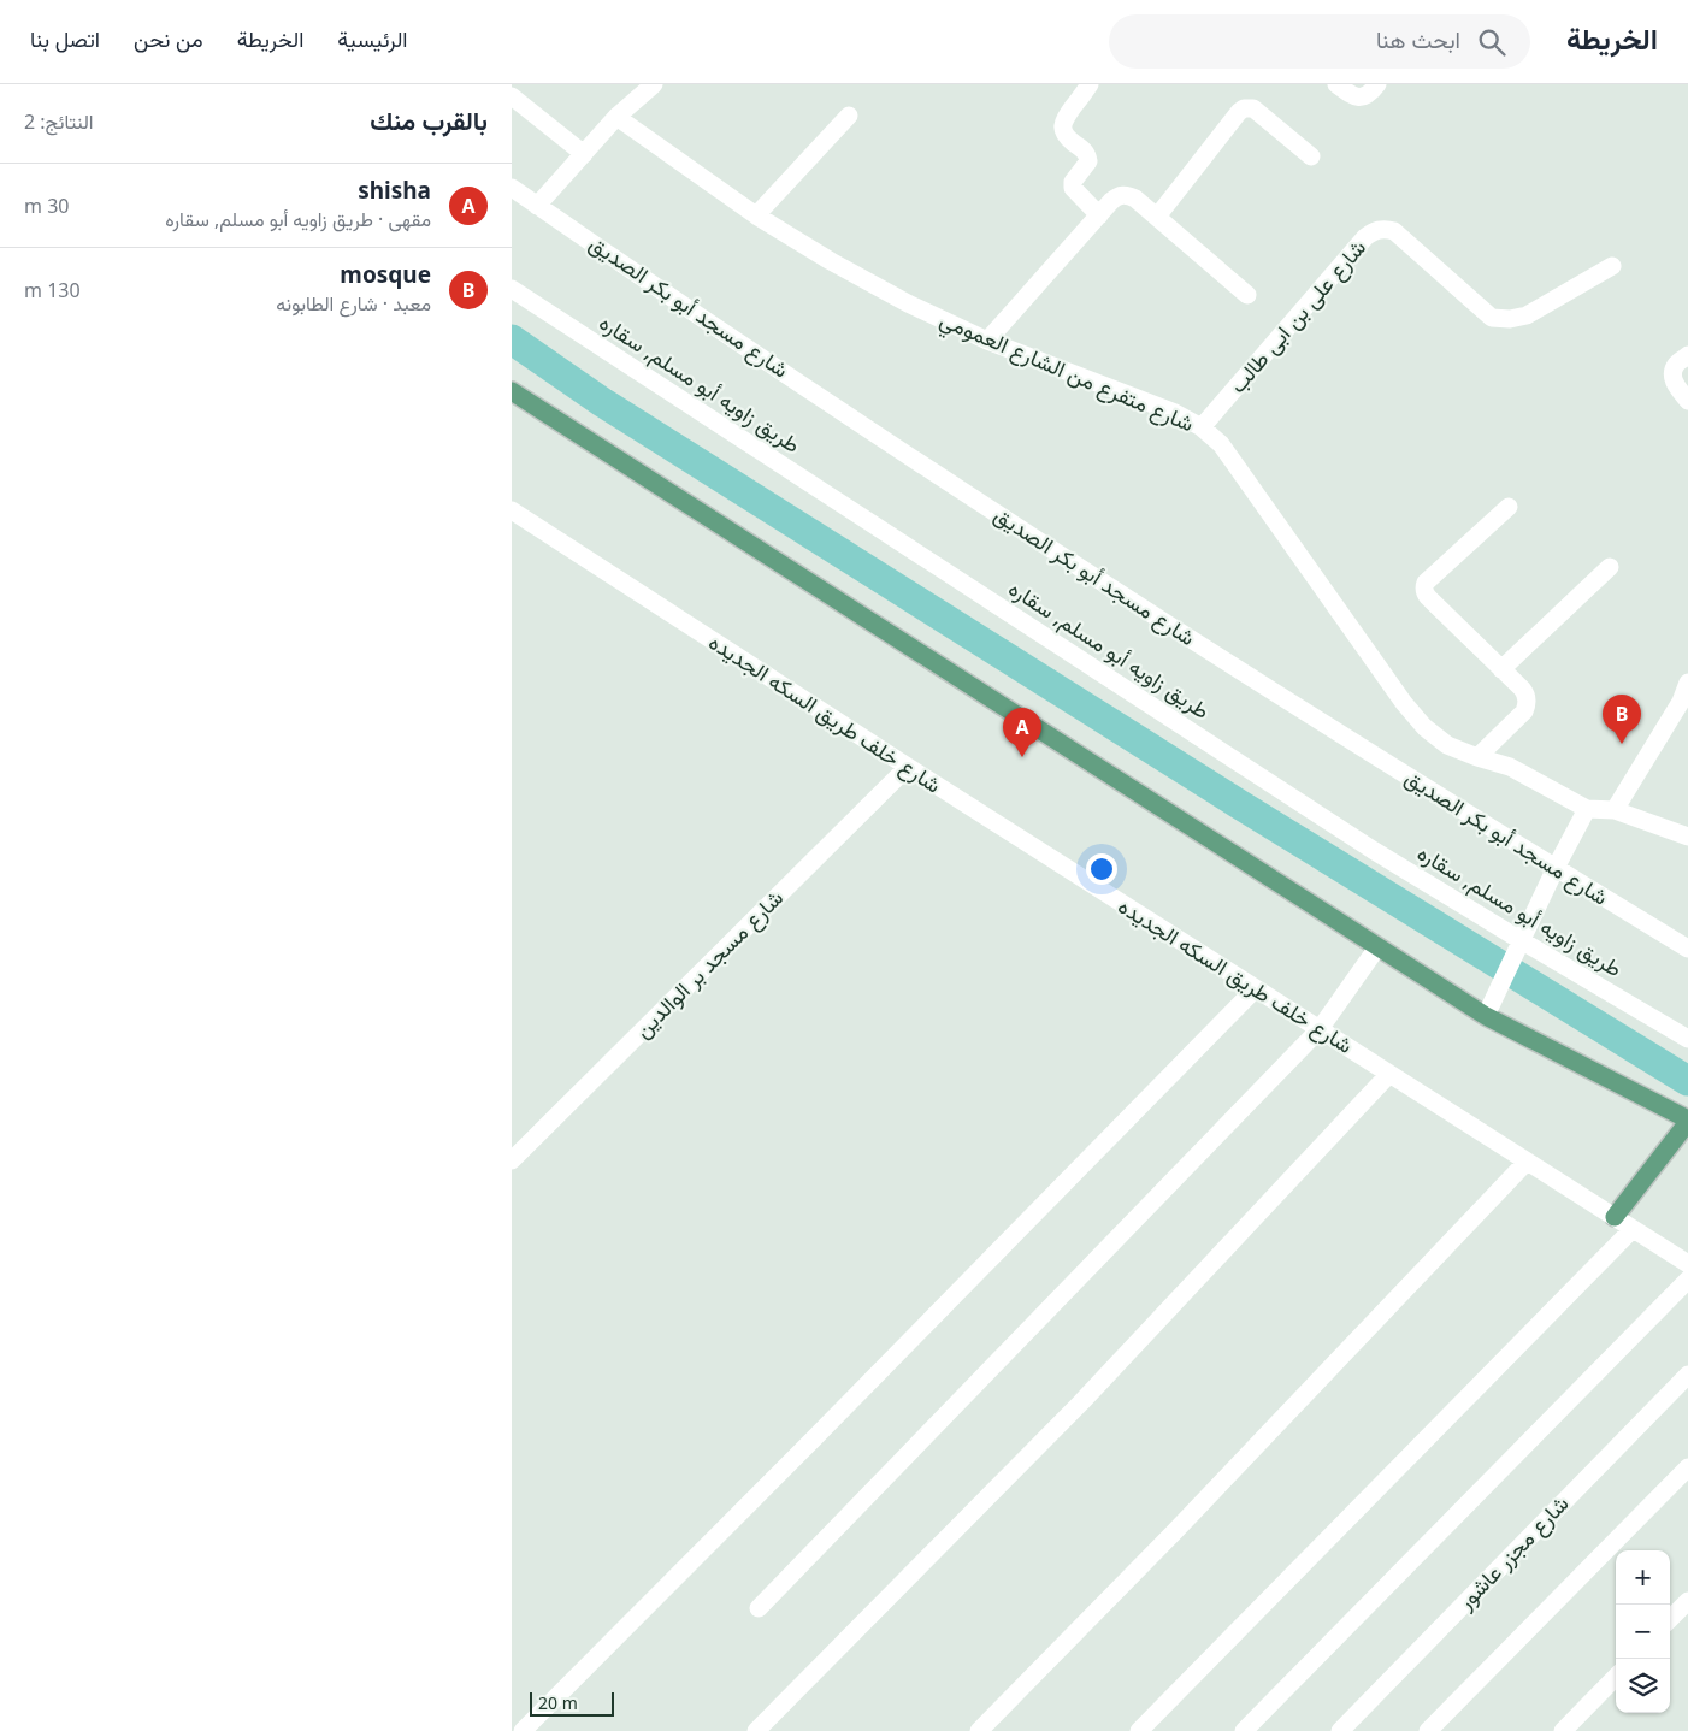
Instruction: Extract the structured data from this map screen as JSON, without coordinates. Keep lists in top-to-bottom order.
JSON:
{
  "streets": {
    "street": [
      "شارع مسجد أبو بكر الصديق",
      "شارع على بن ابى طالب",
      "شارع متفرع من الشارع العمومي",
      "طريق زاويه أبو مسلم, سقاره",
      "شارع خلف طريق السكه الجديده",
      "شارع مسجد بر الوالدين",
      "شارع مجزر عاشور"
    ]
  },
  "crossings": [
    ["شارع على بن ابى طالب", "شارع متفرع من الشارع العمومي"],
    ["شارع خلف طريق السكه الجديده", "شارع مسجد بر الوالدين"]
  ],
  "scale_bar": "20 m",
  "page": {
    "header": "الخريطة",
    "search": "ابحث هنا",
    "nav": [
      "الرئيسية",
      "الخريطة",
      "من نحن",
      "اتصل بنا"
    ],
    "heading": ["بالقرب منك", "النتائج: 2"],
    "list": [
      {
        "mark": "A",
        "name": "shisha",
        "note": "مقهى · طريق زاويه أبو مسلم, سقاره",
        "value": "30 m"
      },
      {
        "mark": "B",
        "name": "mosque",
        "note": "معبد · شارع الطابونه",
        "value": "130 m"
      }
    ],
    "pins": ["B", "A"],
    "map_buttons": ["+", "−"],
    "scale": "20 m"
  }
}
